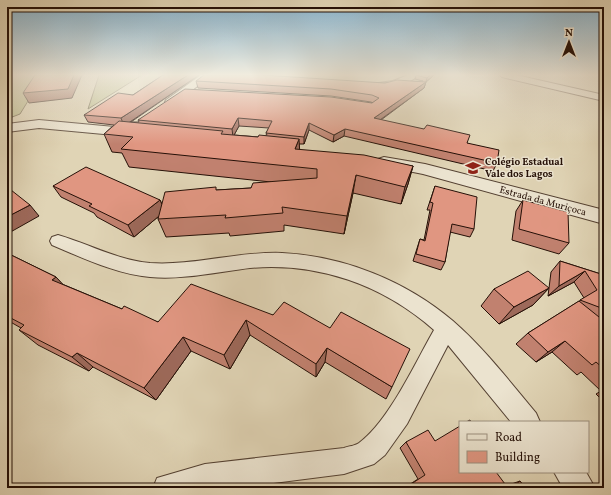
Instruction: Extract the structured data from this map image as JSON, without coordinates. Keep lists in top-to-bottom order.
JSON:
{
  "streets": {
    "street": ["Estrada da Muriçoca"]
  },
  "places": {
    "school or university": ["Colégio Estadual Vale dos Lagos"]
  },
  "legend": ["Road", "Building"],
  "north": "top"
}
